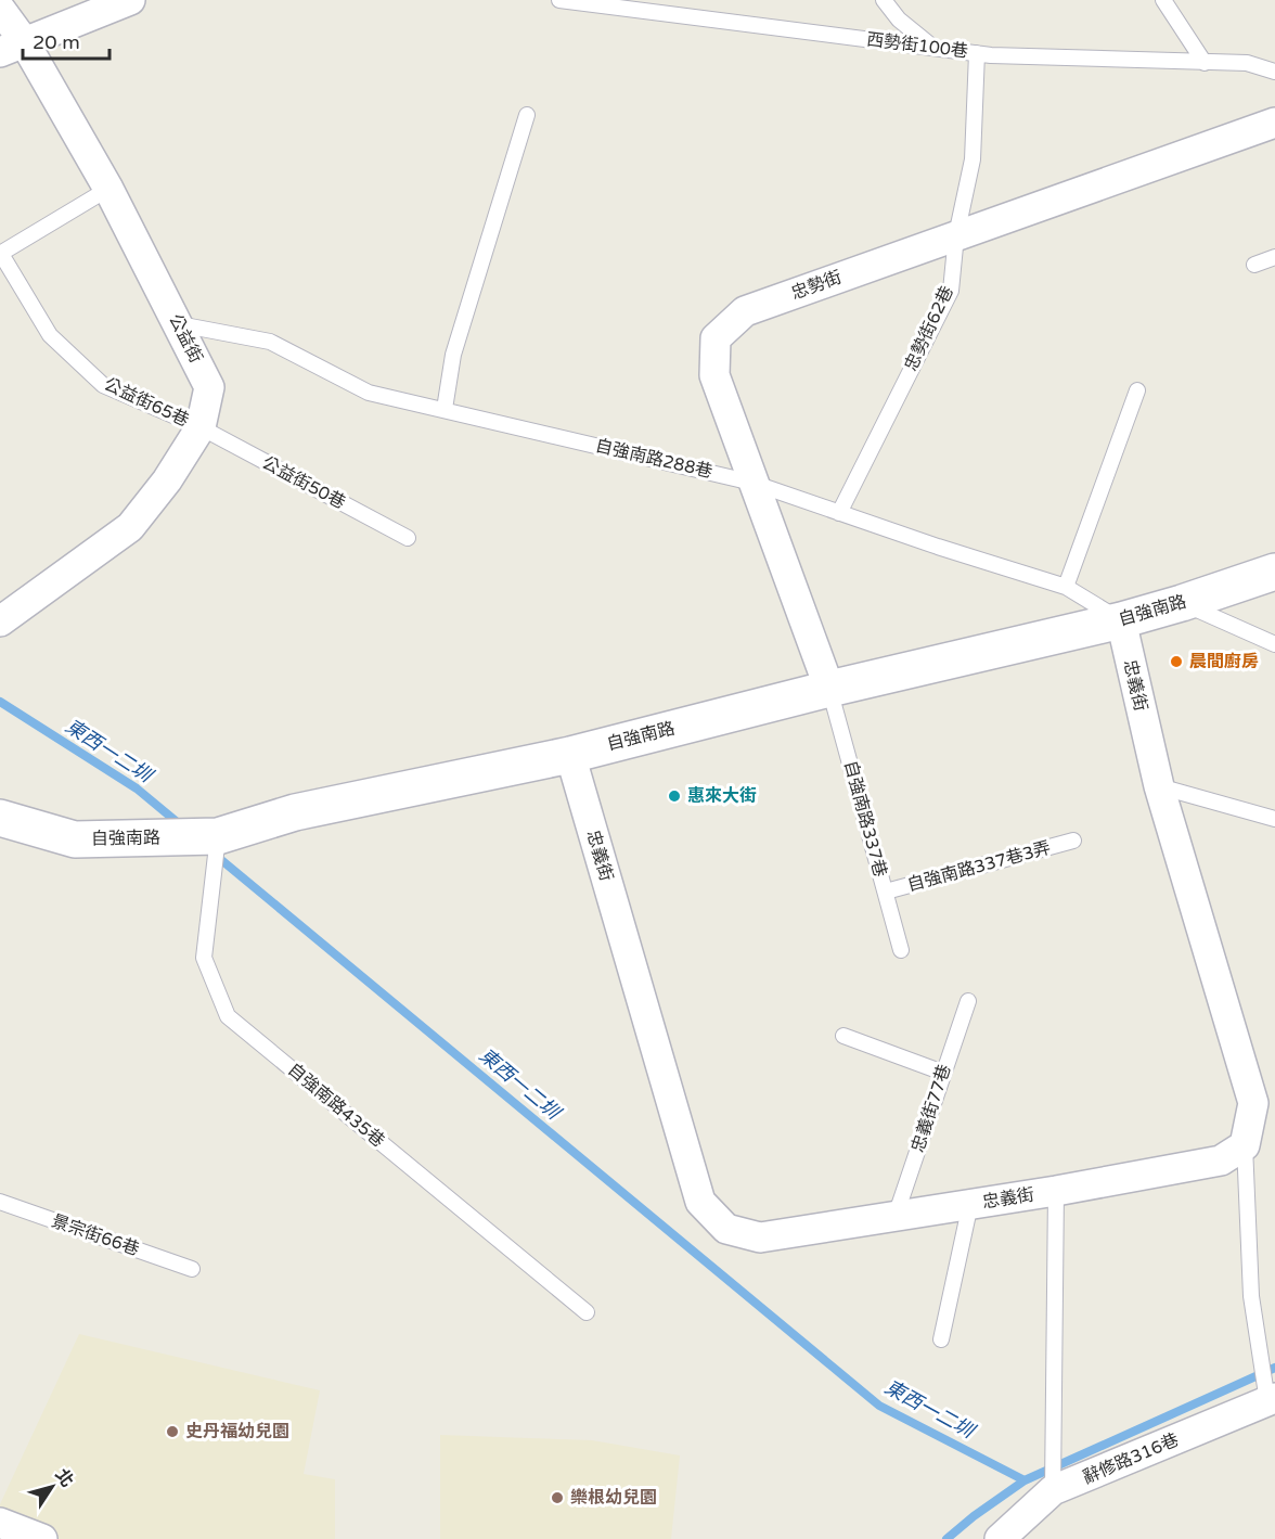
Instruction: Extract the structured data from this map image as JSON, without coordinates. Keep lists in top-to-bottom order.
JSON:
{
  "streets": {
    "street": [
      "忠勢街",
      "公益街",
      "自強南路",
      "忠義街",
      "辭修路316巷"
    ],
    "lane": [
      "西勢街100巷",
      "忠勢街62巷",
      "公益街65巷",
      "自強南路288巷",
      "公益街50巷",
      "自強南路337巷",
      "自強南路337巷3弄",
      "自強南路435巷",
      "忠義街77巷",
      "景宗街66巷"
    ]
  },
  "crossings": [
    ["西勢街100巷", "忠勢街62巷"],
    ["忠勢街", "忠勢街62巷"],
    ["忠勢街", "自強南路288巷"],
    ["忠勢街", "自強南路"],
    ["忠勢街", "自強南路337巷"],
    ["忠勢街62巷", "自強南路288巷"],
    ["公益街", "公益街65巷"],
    ["公益街", "自強南路288巷"],
    ["公益街", "公益街50巷"],
    ["公益街65巷", "公益街50巷"],
    ["自強南路288巷", "自強南路"],
    ["自強南路288巷", "忠義街"],
    ["自強南路", "忠義街"],
    ["自強南路", "自強南路337巷"],
    ["自強南路", "自強南路435巷"],
    ["忠義街", "忠義街77巷"],
    ["自強南路337巷", "自強南路337巷3弄"]
  ],
  "water": ["東西一二圳"],
  "places": [
    "晨間廚房",
    "惠來大街",
    "史丹福幼兒園",
    "樂根幼兒園"
  ],
  "scale_bar": "20 m",
  "north": "top right"
}
